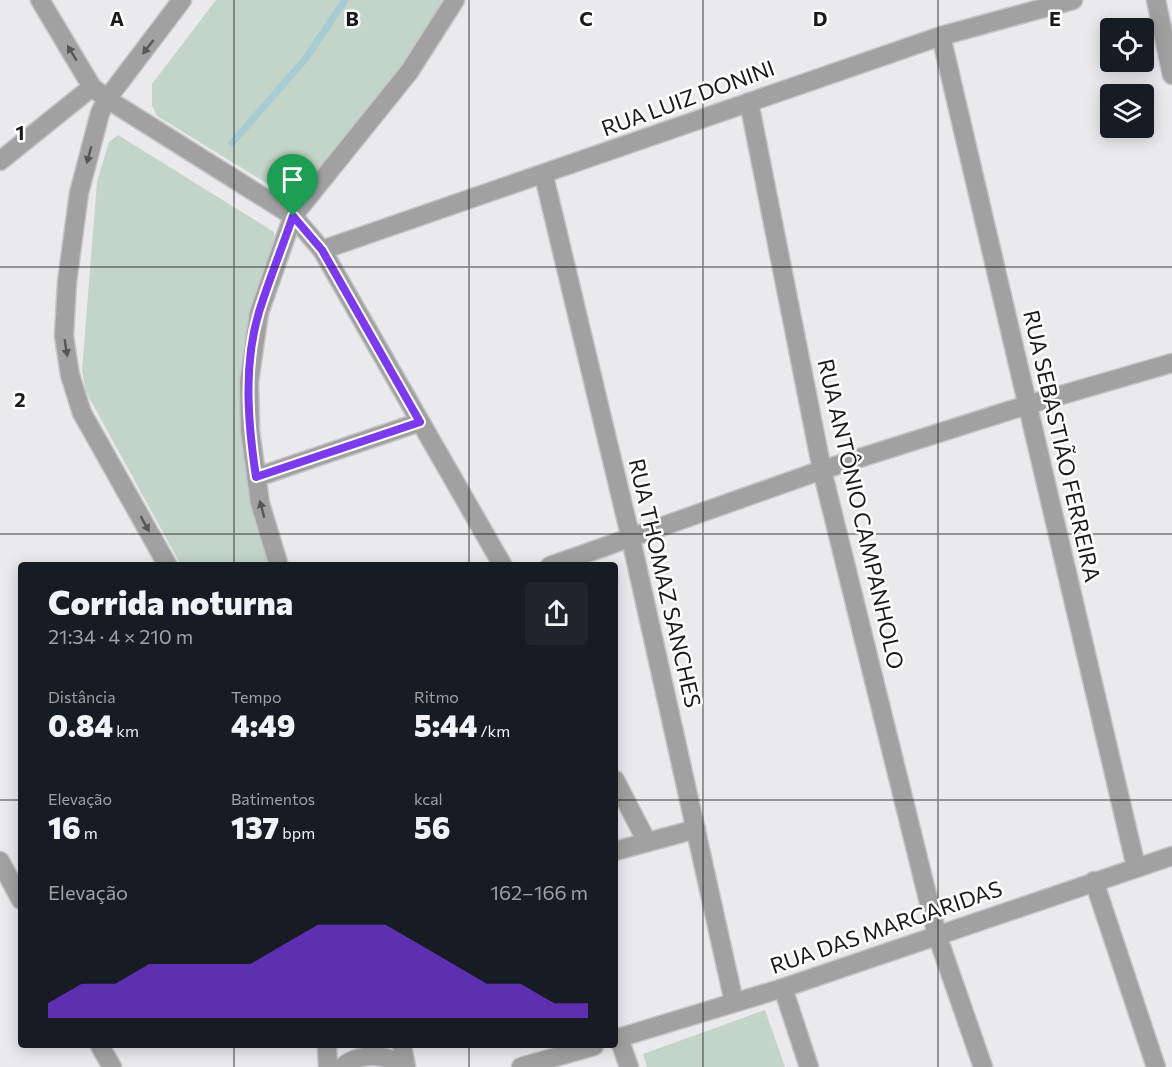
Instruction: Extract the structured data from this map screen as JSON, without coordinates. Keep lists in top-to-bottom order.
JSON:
{
  "streets": {
    "street": [
      "RUA LUIZ DONINI",
      "RUA SEBASTIÃO FERREIRA",
      "RUA ANTÔNIO CAMPANHOLO",
      "RUA THOMAZ SANCHES",
      "RUA DAS MARGARIDAS"
    ]
  },
  "crossings": [
    ["RUA LUIZ DONINI", "RUA SEBASTIÃO FERREIRA"],
    ["RUA LUIZ DONINI", "RUA ANTÔNIO CAMPANHOLO"],
    ["RUA LUIZ DONINI", "RUA THOMAZ SANCHES"],
    ["RUA SEBASTIÃO FERREIRA", "RUA DAS MARGARIDAS"],
    ["RUA ANTÔNIO CAMPANHOLO", "RUA DAS MARGARIDAS"],
    ["RUA THOMAZ SANCHES", "RUA DAS MARGARIDAS"]
  ],
  "page": {
    "heading": ["Corrida noturna", "21:34 · 4 × 210 m"],
    "stats": [
      ["Distância", "0.84 km"],
      ["Tempo", "4:49"],
      ["Ritmo", "5:44 /km"],
      ["Elevação", "16 m"],
      ["Batimentos", "137 bpm"],
      ["kcal", "56"]
    ],
    "chart": ["Elevação", "162–166 m"]
  },
  "grid": {
    "columns": [
      "A",
      "B",
      "C",
      "D",
      "E"
    ],
    "rows": ["1", "2"]
  }
}
